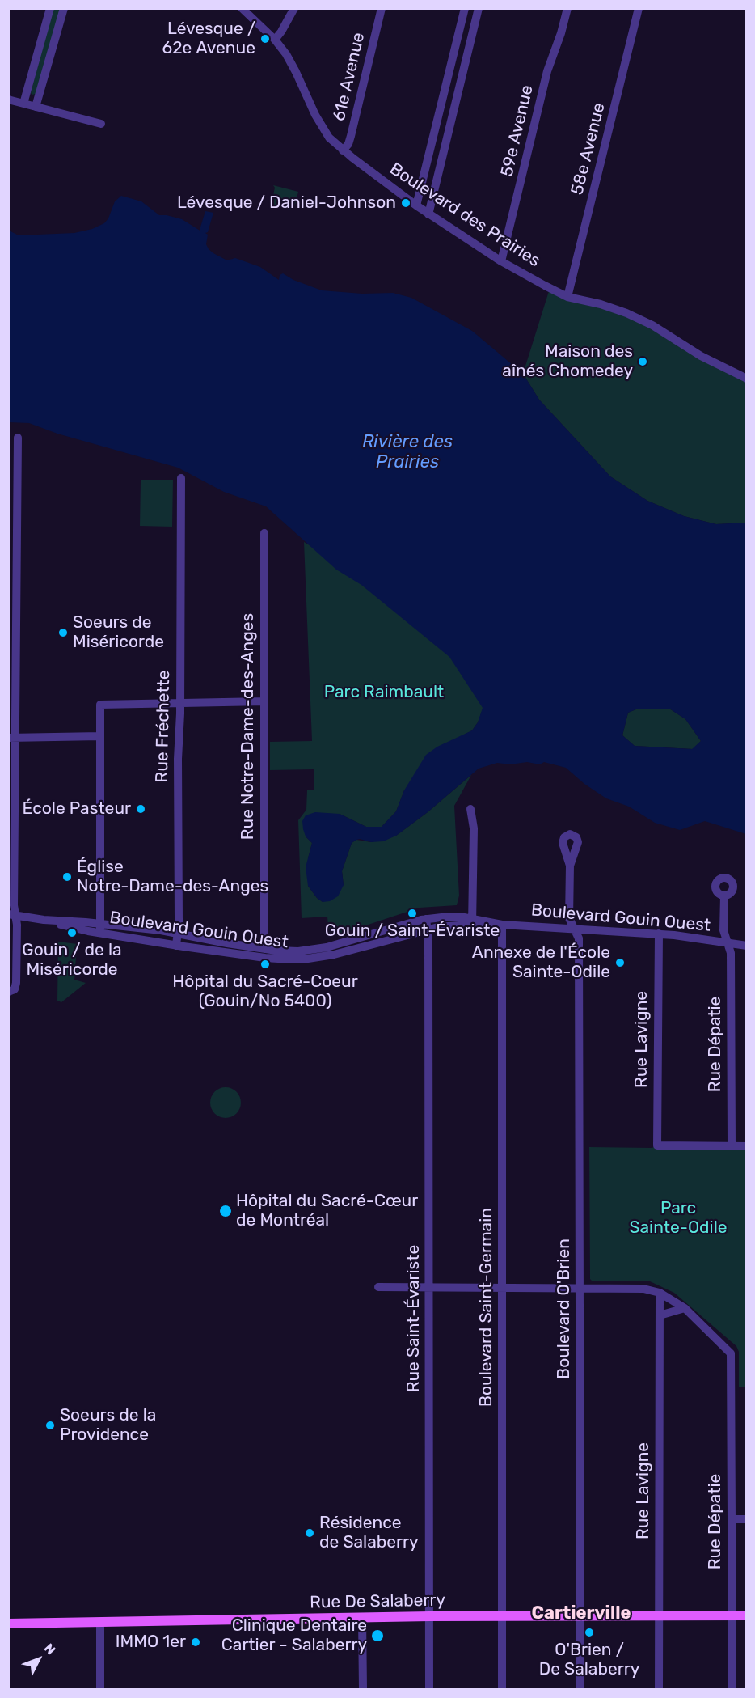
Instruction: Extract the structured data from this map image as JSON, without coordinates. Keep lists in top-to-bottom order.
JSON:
{
  "streets": {
    "main road": ["Rue De Salaberry"],
    "street": [
      "61e Avenue",
      "59e Avenue",
      "58e Avenue",
      "Boulevard des Prairies",
      "Rue Fréchette",
      "Rue Notre-Dame-des-Anges",
      "Boulevard Gouin Ouest",
      "Rue Lavigne",
      "Rue Dépatie",
      "Boulevard Saint-Germain",
      "Boulevard O'Brien",
      "Rue Saint-Évariste"
    ]
  },
  "crossings": [
    ["61e Avenue", "Boulevard des Prairies"],
    ["59e Avenue", "Boulevard des Prairies"],
    ["58e Avenue", "Boulevard des Prairies"],
    ["Rue Fréchette", "Boulevard Gouin Ouest"],
    ["Rue Notre-Dame-des-Anges", "Boulevard Gouin Ouest"],
    ["Boulevard Gouin Ouest", "Rue Lavigne"],
    ["Boulevard Gouin Ouest", "Rue Dépatie"],
    ["Boulevard Gouin Ouest", "Boulevard Saint-Germain"],
    ["Boulevard Gouin Ouest", "Boulevard O'Brien"],
    ["Boulevard Gouin Ouest", "Rue Saint-Évariste"],
    ["Rue Lavigne", "Rue Dépatie"],
    ["Rue Lavigne", "Rue De Salaberry"],
    ["Rue Dépatie", "Rue De Salaberry"],
    ["Boulevard Saint-Germain", "Rue De Salaberry"],
    ["Boulevard O'Brien", "Rue De Salaberry"],
    ["Rue Saint-Évariste", "Rue De Salaberry"]
  ],
  "districts": ["Cartierville"],
  "water": ["Rivière des Prairies"],
  "parks": ["Parc Raimbault", "Parc Sainte-Odile"],
  "places": [
    "Lévesque / 62e Avenue",
    "Lévesque / Daniel-Johnson",
    "Maison des aînés Chomedey",
    "Soeurs de Miséricorde",
    "École Pasteur",
    "Église Notre-Dame-des-Anges",
    "Gouin / Saint-Évariste",
    "Gouin / de la Miséricorde",
    "Annexe de l'École Sainte-Odile",
    "Hôpital du Sacré-Coeur (Gouin/No 5400)",
    "Hôpital du Sacré-Cœur de Montréal",
    "Soeurs de la Providence",
    "Résidence de Salaberry",
    "O'Brien / De Salaberry",
    "Clinique Dentaire Cartier - Salaberry",
    "IMMO 1er"
  ],
  "north": "top right"
}
